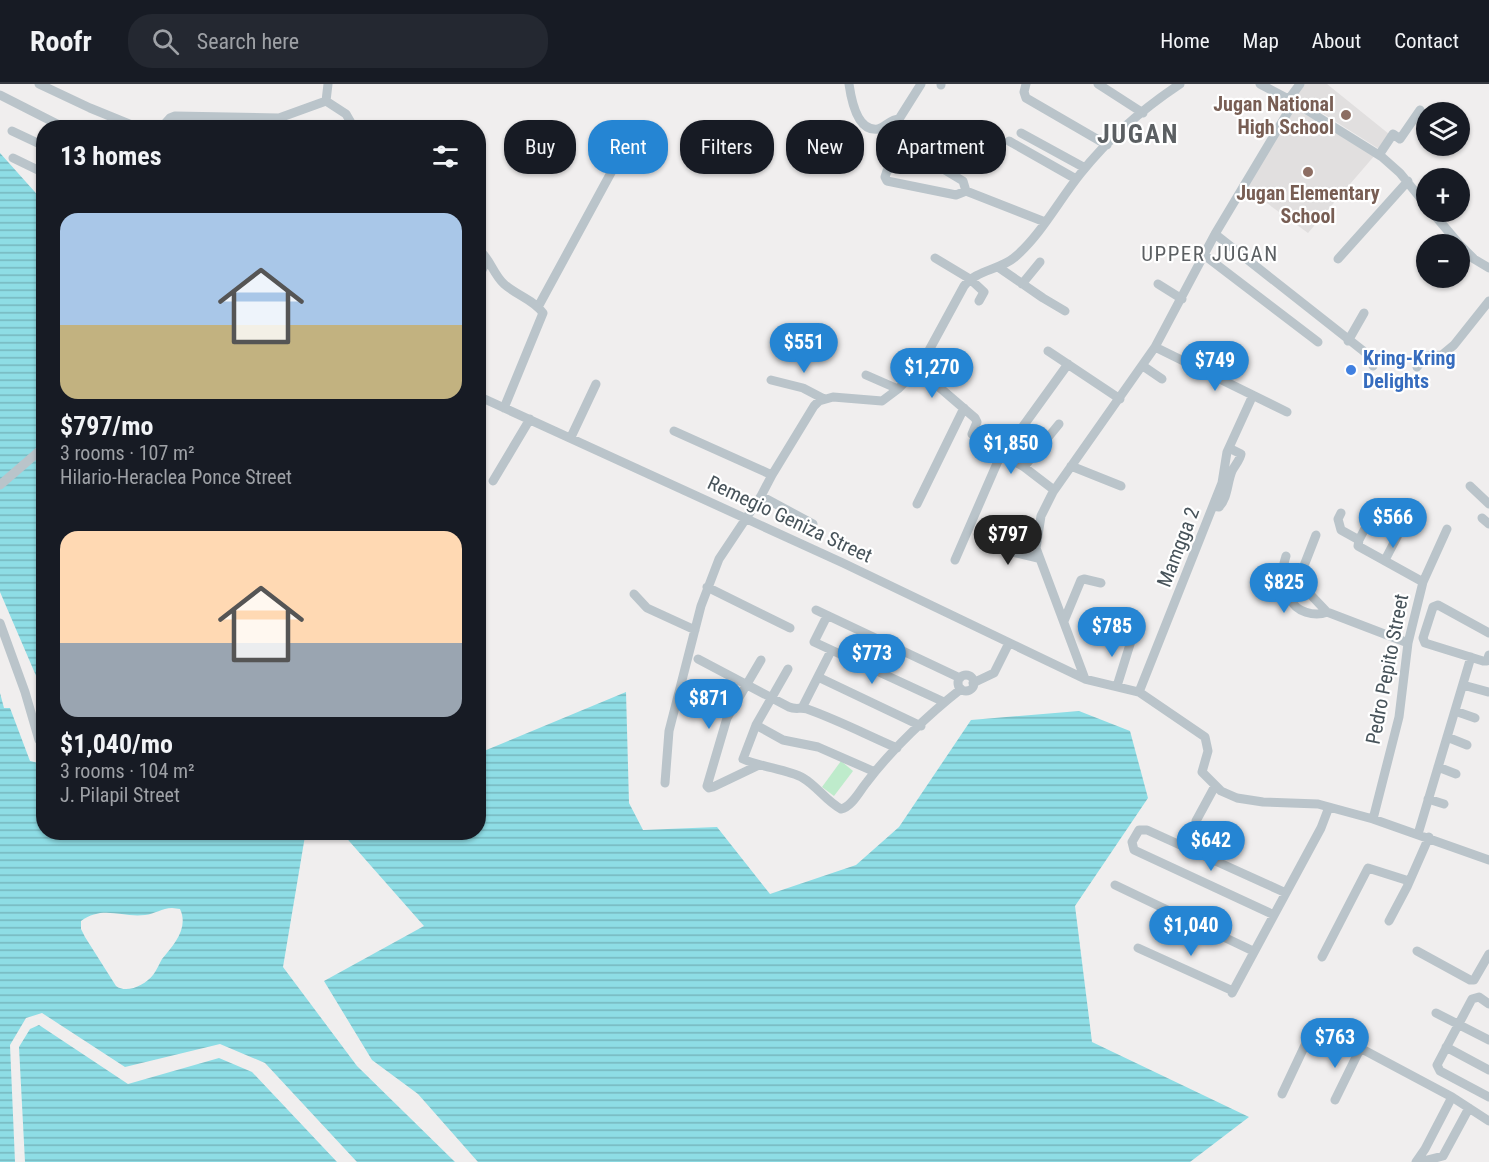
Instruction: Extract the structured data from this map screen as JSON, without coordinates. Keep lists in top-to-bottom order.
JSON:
{
  "streets": {
    "street": ["Remegio Geniza Street", "Mamgga 2", "Pedro Pepito Street"]
  },
  "districts": ["JUGAN", "UPPER JUGAN"],
  "places": ["Jugan National High School", "Jugan Elementary School", "Kring-Kring Delights"],
  "page": {
    "header": "Roofr",
    "search": "Search here",
    "nav": [
      "Home",
      "Map",
      "About",
      "Contact"
    ],
    "map_buttons": ["+", "−"],
    "chip": [
      "Buy",
      "Rent",
      "Filters",
      "New",
      "Apartment"
    ],
    "heading": "13 homes",
    "list": [
      {
        "name": "$797/mo",
        "note": "3 rooms · 107 m² · Hilario-Heraclea Ponce Street"
      },
      {
        "name": "$1,040/mo",
        "note": "3 rooms · 104 m² · J. Pilapil Street"
      }
    ],
    "price": [
      "$551",
      "$749",
      "$1,270",
      "$1,850",
      "$566",
      "$797",
      "$825",
      "$785",
      "$773",
      "$871",
      "$642",
      "$1,040",
      "$763"
    ]
  }
}
